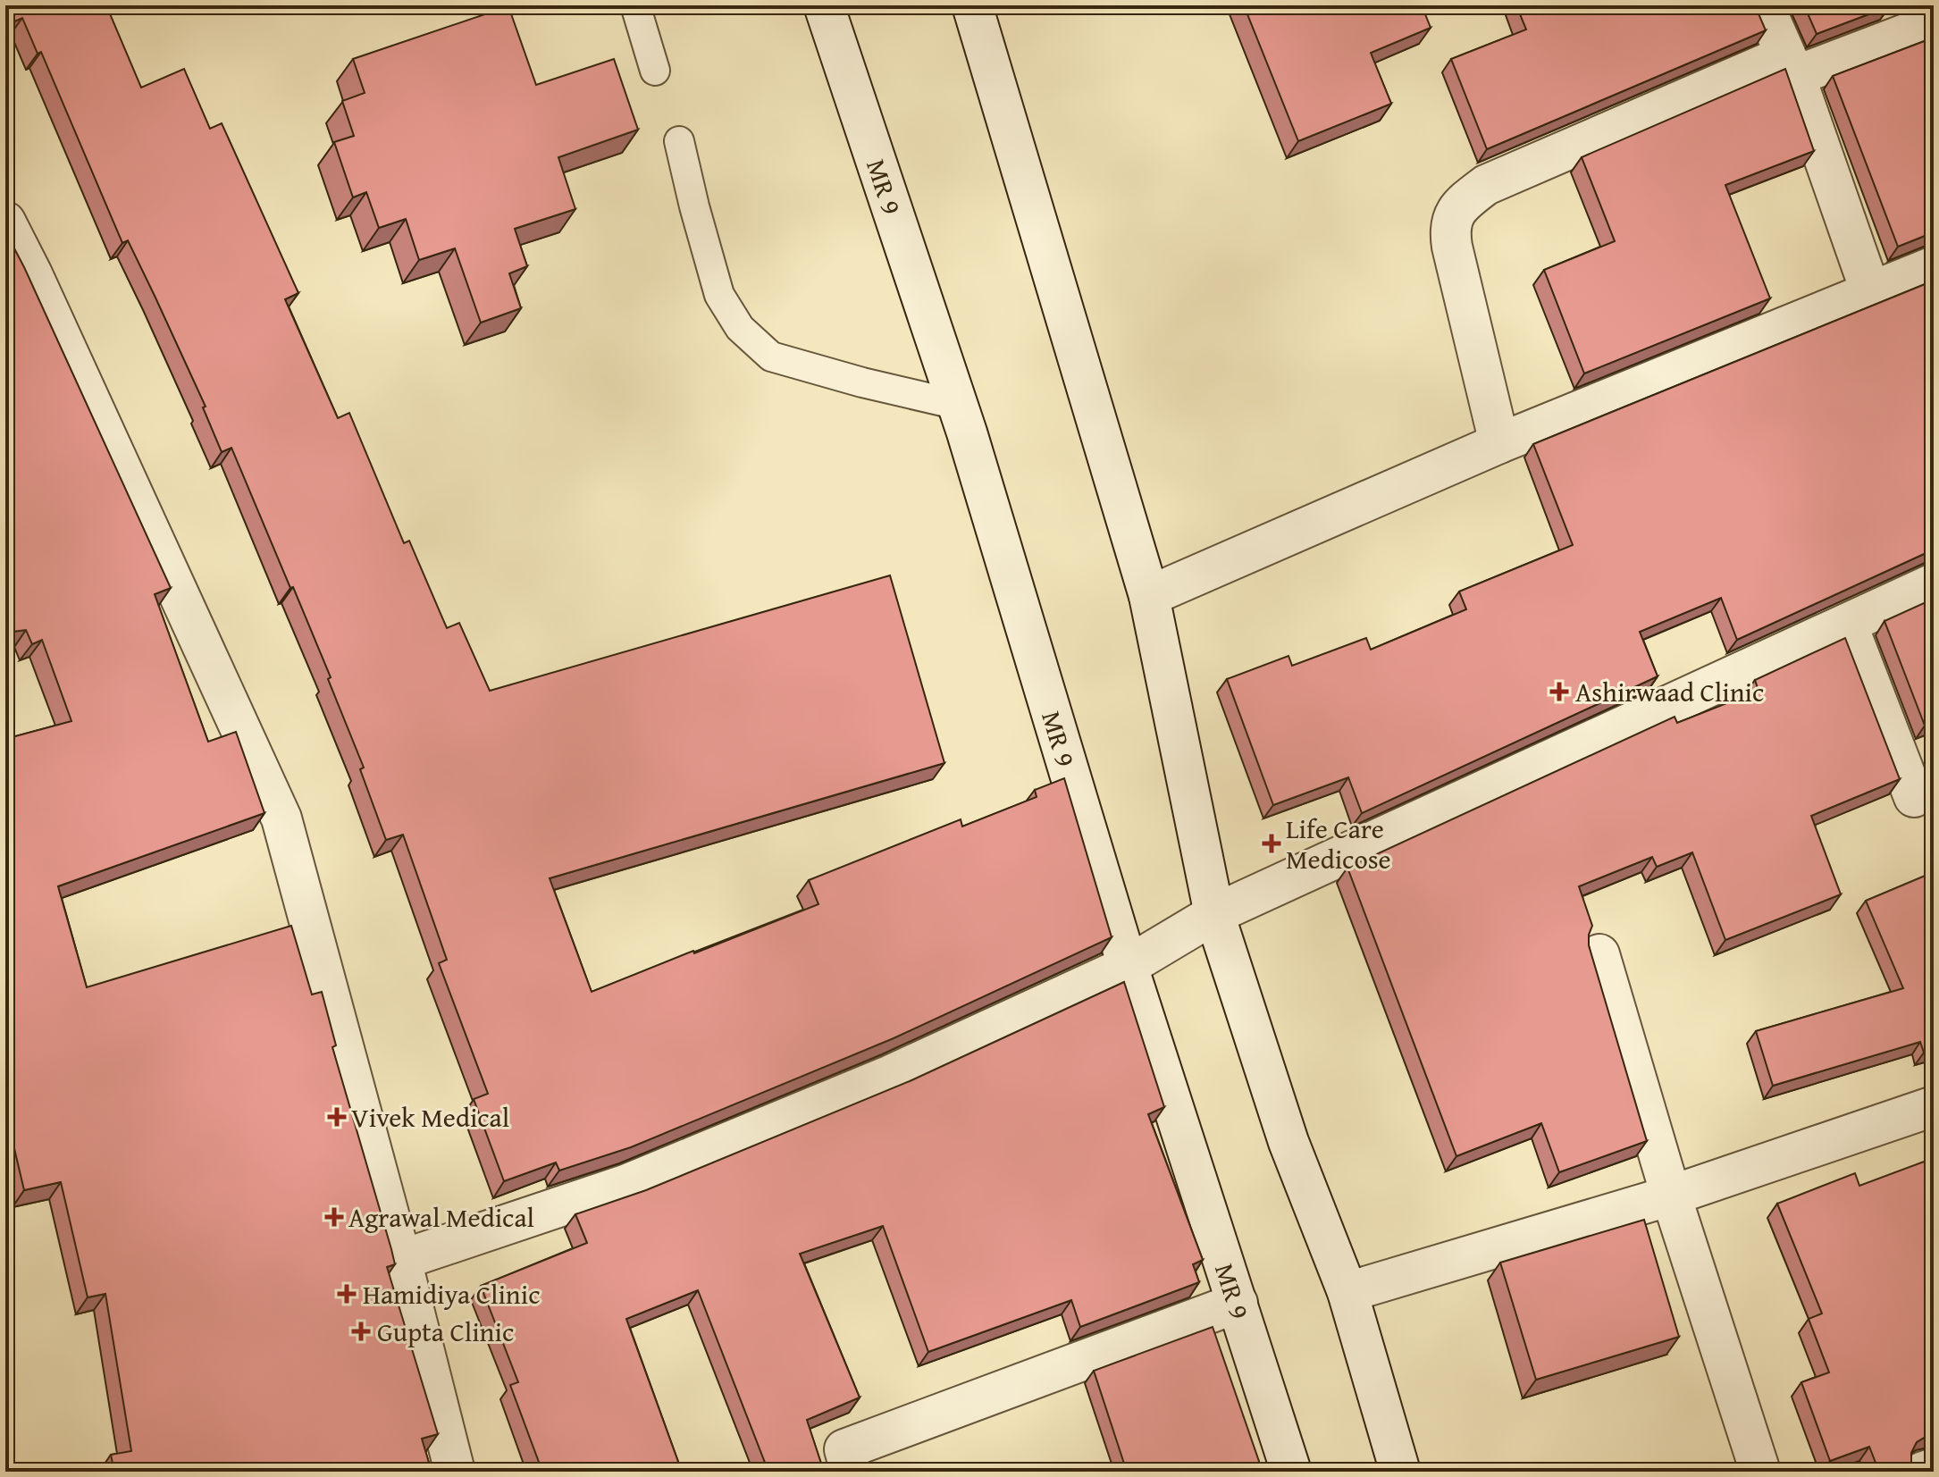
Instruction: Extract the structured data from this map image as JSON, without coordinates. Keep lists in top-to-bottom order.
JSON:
{
  "streets": {
    "street": ["MR 9"]
  },
  "places": {
    "health": [
      "Ashirwaad Clinic",
      "Life Care Medicose",
      "Vivek Medical",
      "Agrawal Medical",
      "Hamidiya Clinic",
      "Gupta Clinic"
    ]
  }
}
